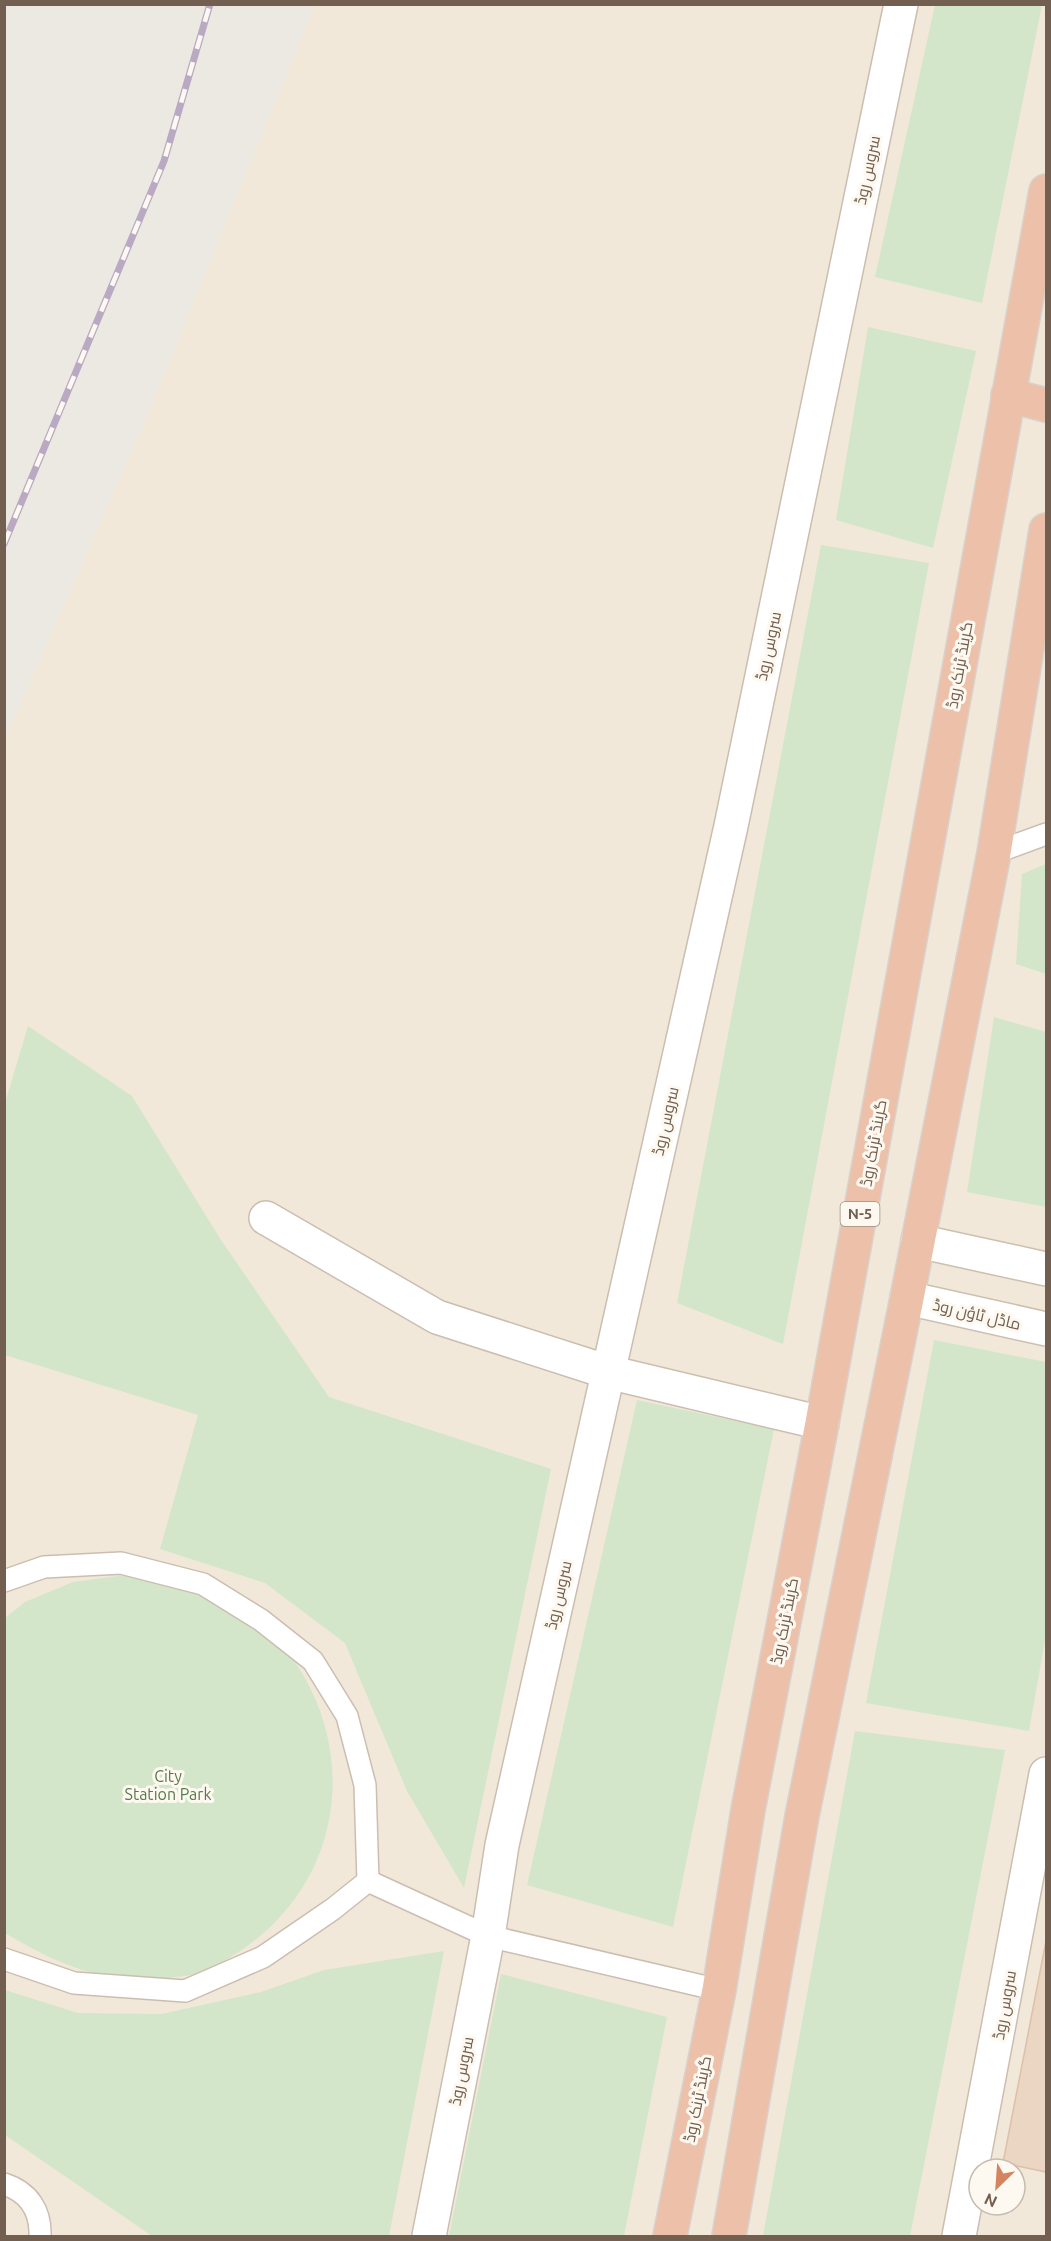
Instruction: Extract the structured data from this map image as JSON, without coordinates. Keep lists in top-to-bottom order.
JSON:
{
  "streets": {
    "highway": ["گرینڈ ٹرنک روڈ", "N-5"],
    "street": ["سروس روڈ", "ماڈل ٹاؤن روڈ"]
  },
  "parks": ["City Station Park"],
  "north": "bottom left"
}
